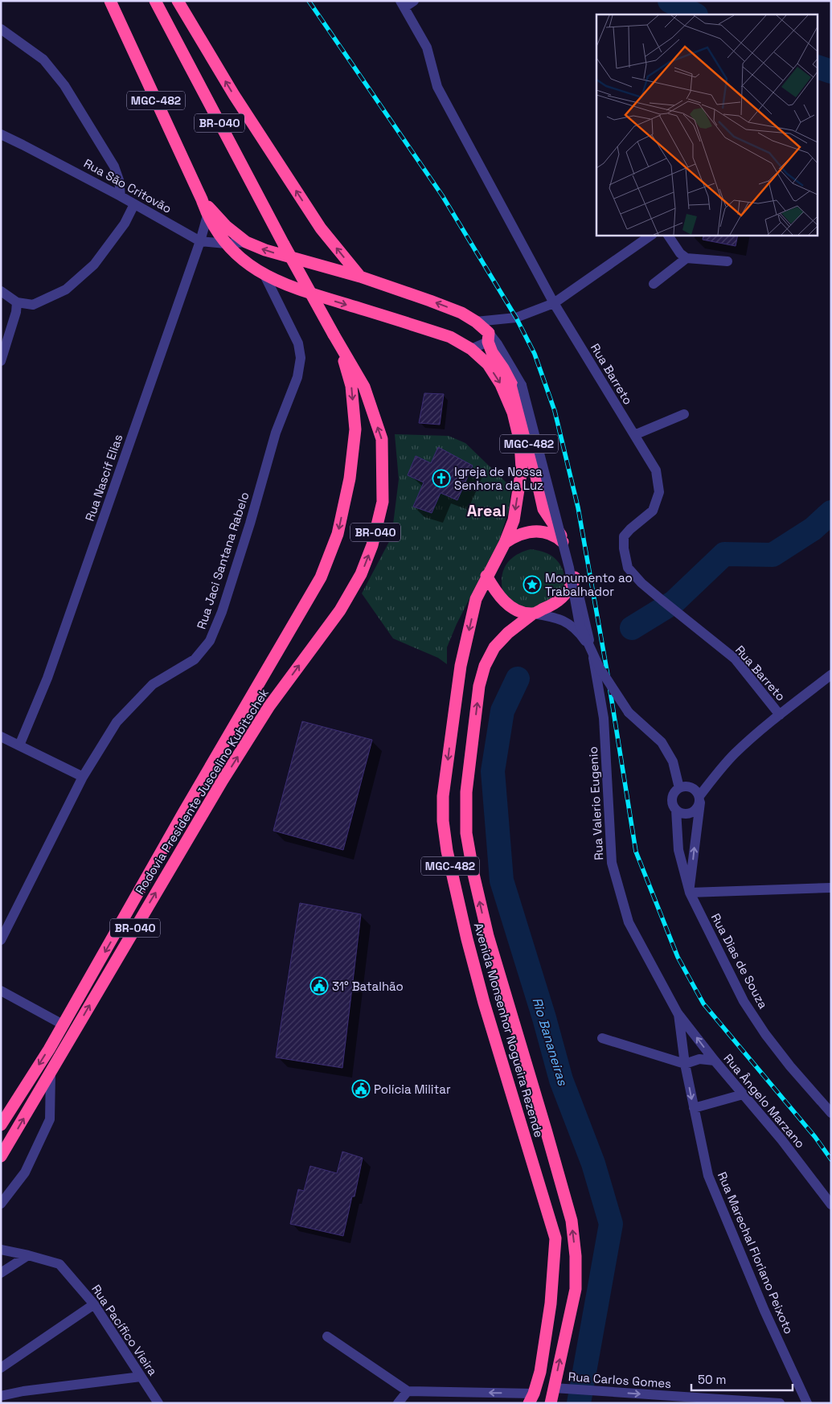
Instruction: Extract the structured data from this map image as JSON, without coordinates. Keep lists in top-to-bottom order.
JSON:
{
  "streets": {
    "highway": [
      "MGC-482",
      "BR-040",
      "Rodovia Presidente Juscelino Kubitschek",
      "Avenida Monsenhor Nogueira Rezende"
    ],
    "street": [
      "Rua São Critovão",
      "Rua Barreto",
      "Rua Nascif Elias",
      "Rua Jaci Santana Rabelo",
      "Rua Valerio Eugenio",
      "Rua Dias de Souza",
      "Rua Ângelo Marzano",
      "Rua Marechal Floriano Peixoto",
      "Rua Pacífico Vieira",
      "Rua Carlos Gomes"
    ]
  },
  "crossings": [
    ["MGC-482", "Rua São Critovão"],
    ["MGC-482", "Rua Nascif Elias"],
    ["MGC-482", "Rua Jaci Santana Rabelo"],
    ["MGC-482", "Rua Valerio Eugenio"],
    ["MGC-482", "Avenida Monsenhor Nogueira Rezende"],
    ["Rua São Critovão", "Rua Nascif Elias"],
    ["Rua Valerio Eugenio", "Avenida Monsenhor Nogueira Rezende"],
    ["Rua Valerio Eugenio", "Rua Ângelo Marzano"],
    ["Rua Valerio Eugenio", "Rua Marechal Floriano Peixoto"],
    ["Avenida Monsenhor Nogueira Rezende", "Rua Carlos Gomes"],
    ["Rua Ângelo Marzano", "Rua Marechal Floriano Peixoto"]
  ],
  "one_way": ["Rua Carlos Gomes"],
  "districts": ["Areal"],
  "water": ["Rio Bananeiras"],
  "places": {
    "church": ["Igreja de Nossa Senhora da Luz"],
    "place": ["Monumento ao Trabalhador"],
    "public building": ["31° Batalhão", "Polícia Militar"]
  },
  "scale_bar": "50 m"
}
